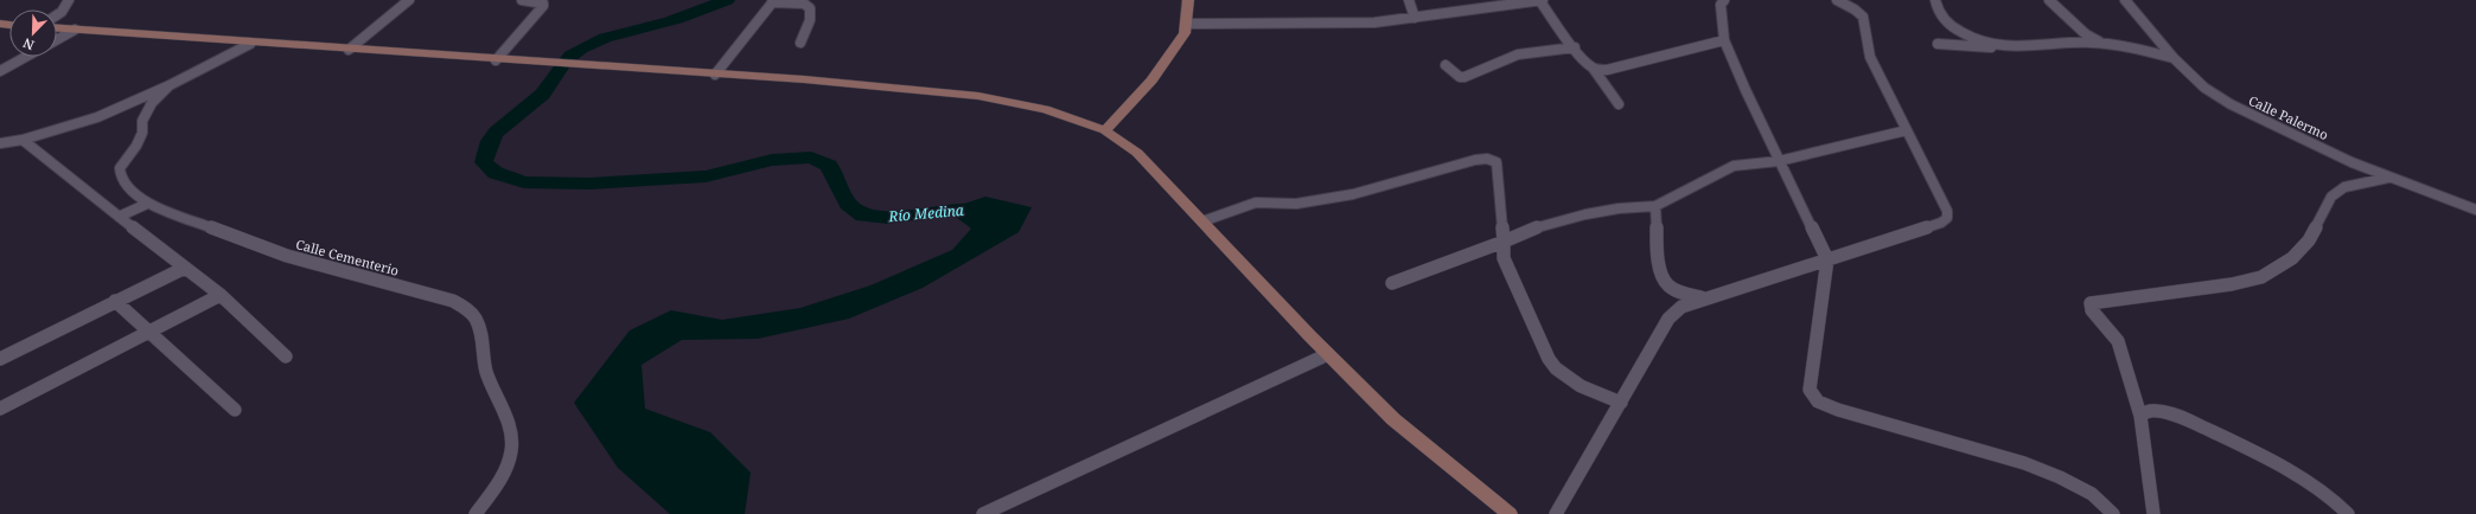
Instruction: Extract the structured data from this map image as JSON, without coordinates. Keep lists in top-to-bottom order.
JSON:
{
  "streets": {
    "street": ["Calle Palermo", "Calle Cementerio"]
  },
  "water": ["Río Medina"],
  "north": "bottom left"
}
